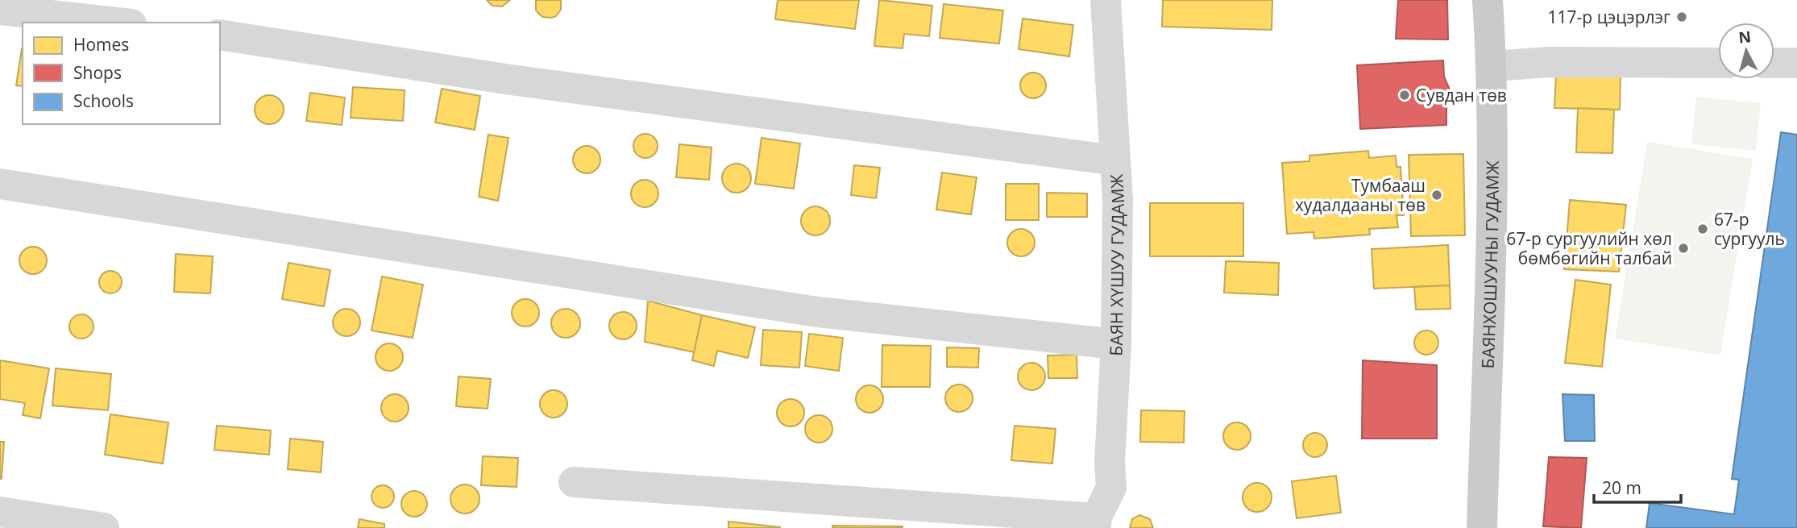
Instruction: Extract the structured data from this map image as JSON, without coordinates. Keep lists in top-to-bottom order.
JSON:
{
  "streets": {
    "main road": ["БАЯНХОШУУНЫ ГУДАМЖ"],
    "street": ["БАЯН ХҮШУУ ГУДАМЖ"]
  },
  "places": [
    "117-р цэцэрлэг",
    "Сувдан төв",
    "Тумбааш худалдааны төв",
    "67-р сургууль",
    "67-р сургуулийн хөл бөмбөгийн талбай"
  ],
  "legend": ["Homes", "Shops", "Schools"],
  "scale_bar": "20 m",
  "north": "top"
}
